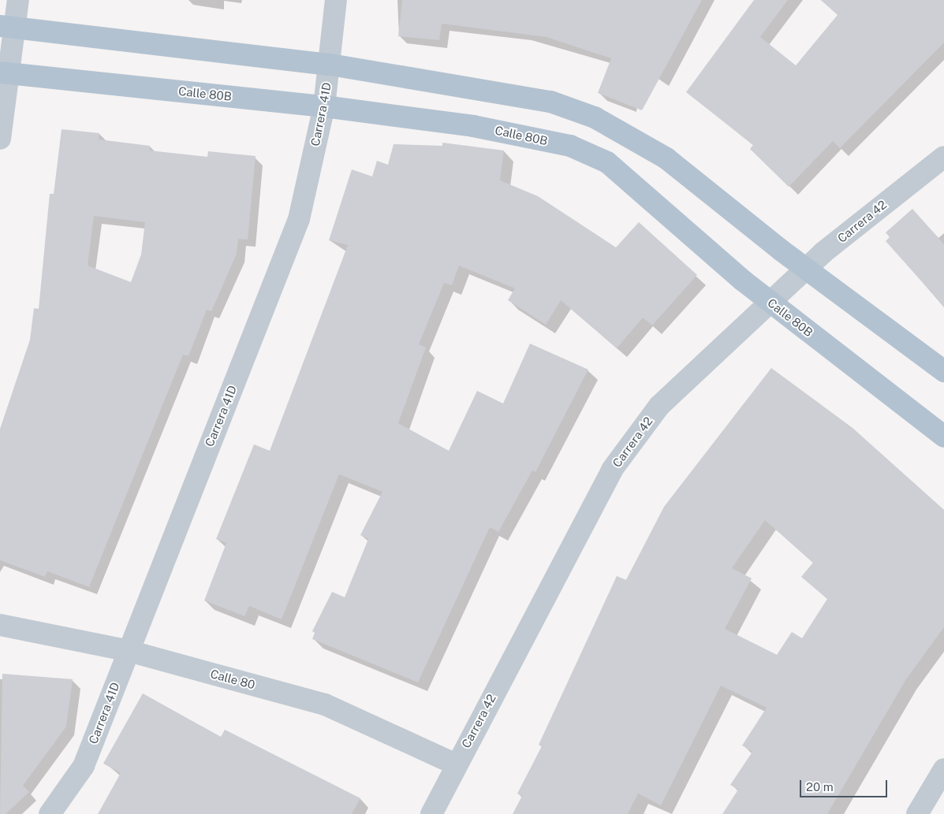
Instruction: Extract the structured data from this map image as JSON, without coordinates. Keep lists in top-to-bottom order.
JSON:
{
  "streets": {
    "main road": ["Calle 80B"],
    "street": ["Carrera 41D", "Carrera 42", "Calle 80"]
  },
  "crossings": [
    ["Calle 80B", "Carrera 41D"],
    ["Calle 80B", "Carrera 42"],
    ["Carrera 41D", "Calle 80"],
    ["Carrera 42", "Calle 80"]
  ],
  "scale_bar": "20 m"
}
